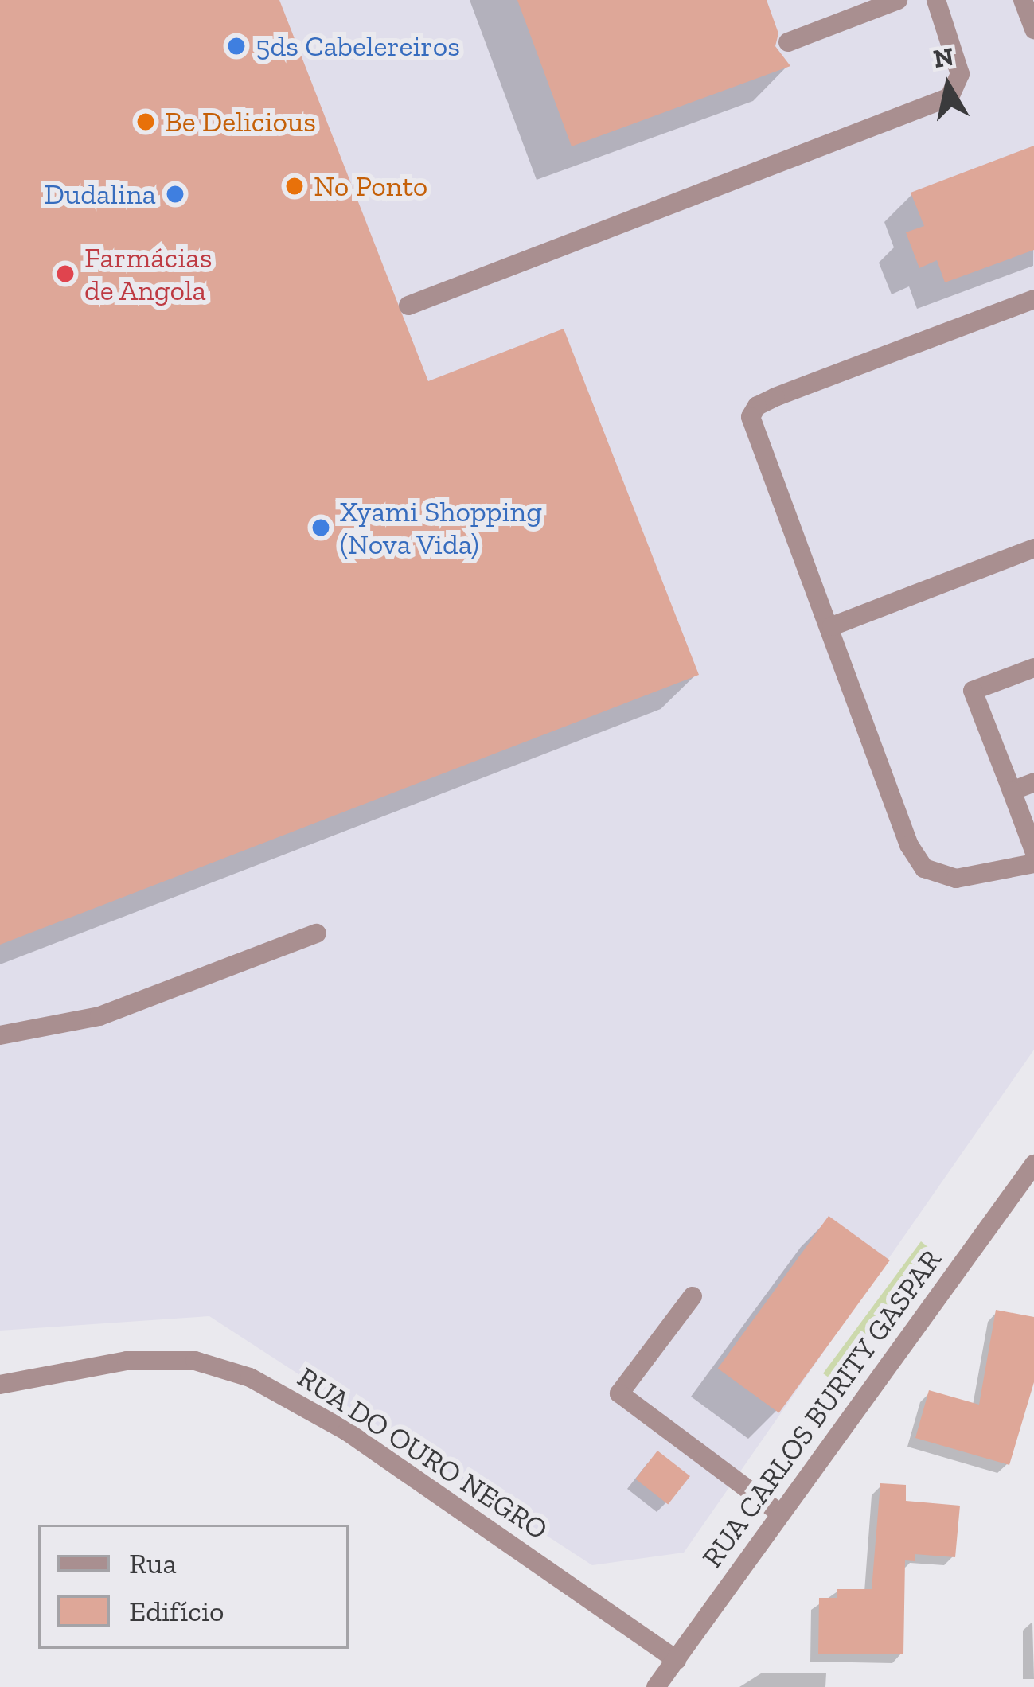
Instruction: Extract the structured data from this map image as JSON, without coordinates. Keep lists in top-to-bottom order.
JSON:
{
  "streets": {
    "street": ["RUA CARLOS BURITY GASPAR", "RUA DO OURO NEGRO"]
  },
  "crossings": [
    ["RUA CARLOS BURITY GASPAR", "RUA DO OURO NEGRO"]
  ],
  "places": [
    "5ds Cabelereiros",
    "Be Delicious",
    "No Ponto",
    "Dudalina",
    "Farmácias de Angola",
    "Xyami Shopping (Nova Vida)"
  ],
  "legend": ["Rua", "Edifício"],
  "north": "top"
}
